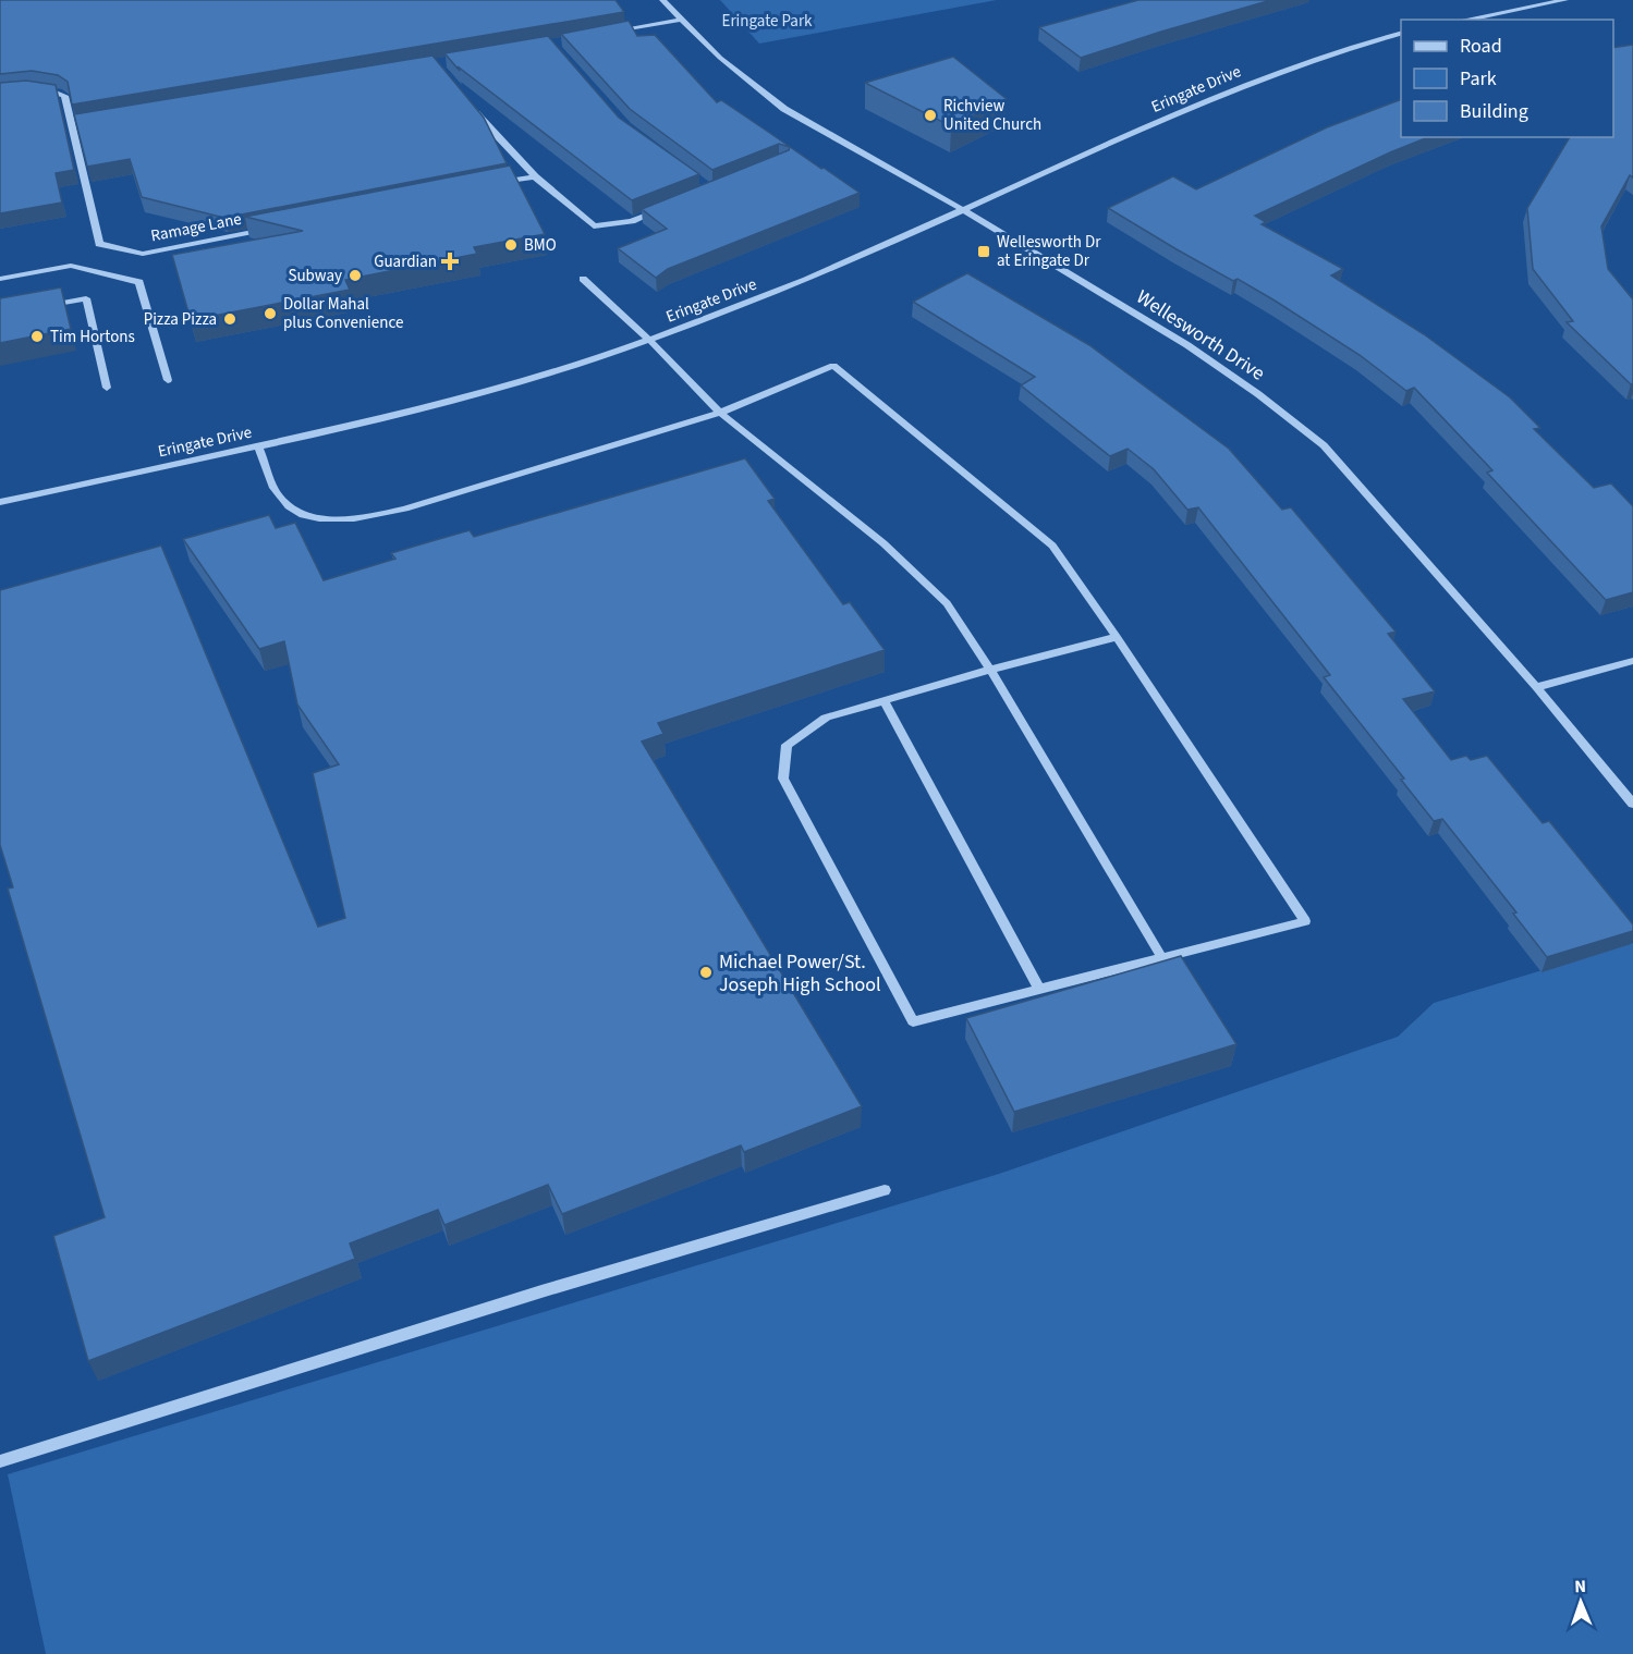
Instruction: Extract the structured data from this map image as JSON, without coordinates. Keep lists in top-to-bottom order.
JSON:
{
  "streets": {
    "street": ["Eringate Drive", "Ramage Lane", "Wellesworth Drive"]
  },
  "crossings": [
    ["Eringate Drive", "Wellesworth Drive"]
  ],
  "parks": ["Eringate Park"],
  "places": {
    "other": [
      "Richview United Church",
      "BMO",
      "Subway",
      "Dollar Mahal plus Convenience",
      "Pizza Pizza",
      "Tim Hortons",
      "Michael Power/St. Joseph High School"
    ],
    "transit": ["Wellesworth Dr at Eringate Dr"],
    "health": ["Guardian"]
  },
  "legend": ["Road", "Park", "Building"],
  "north": "top"
}
